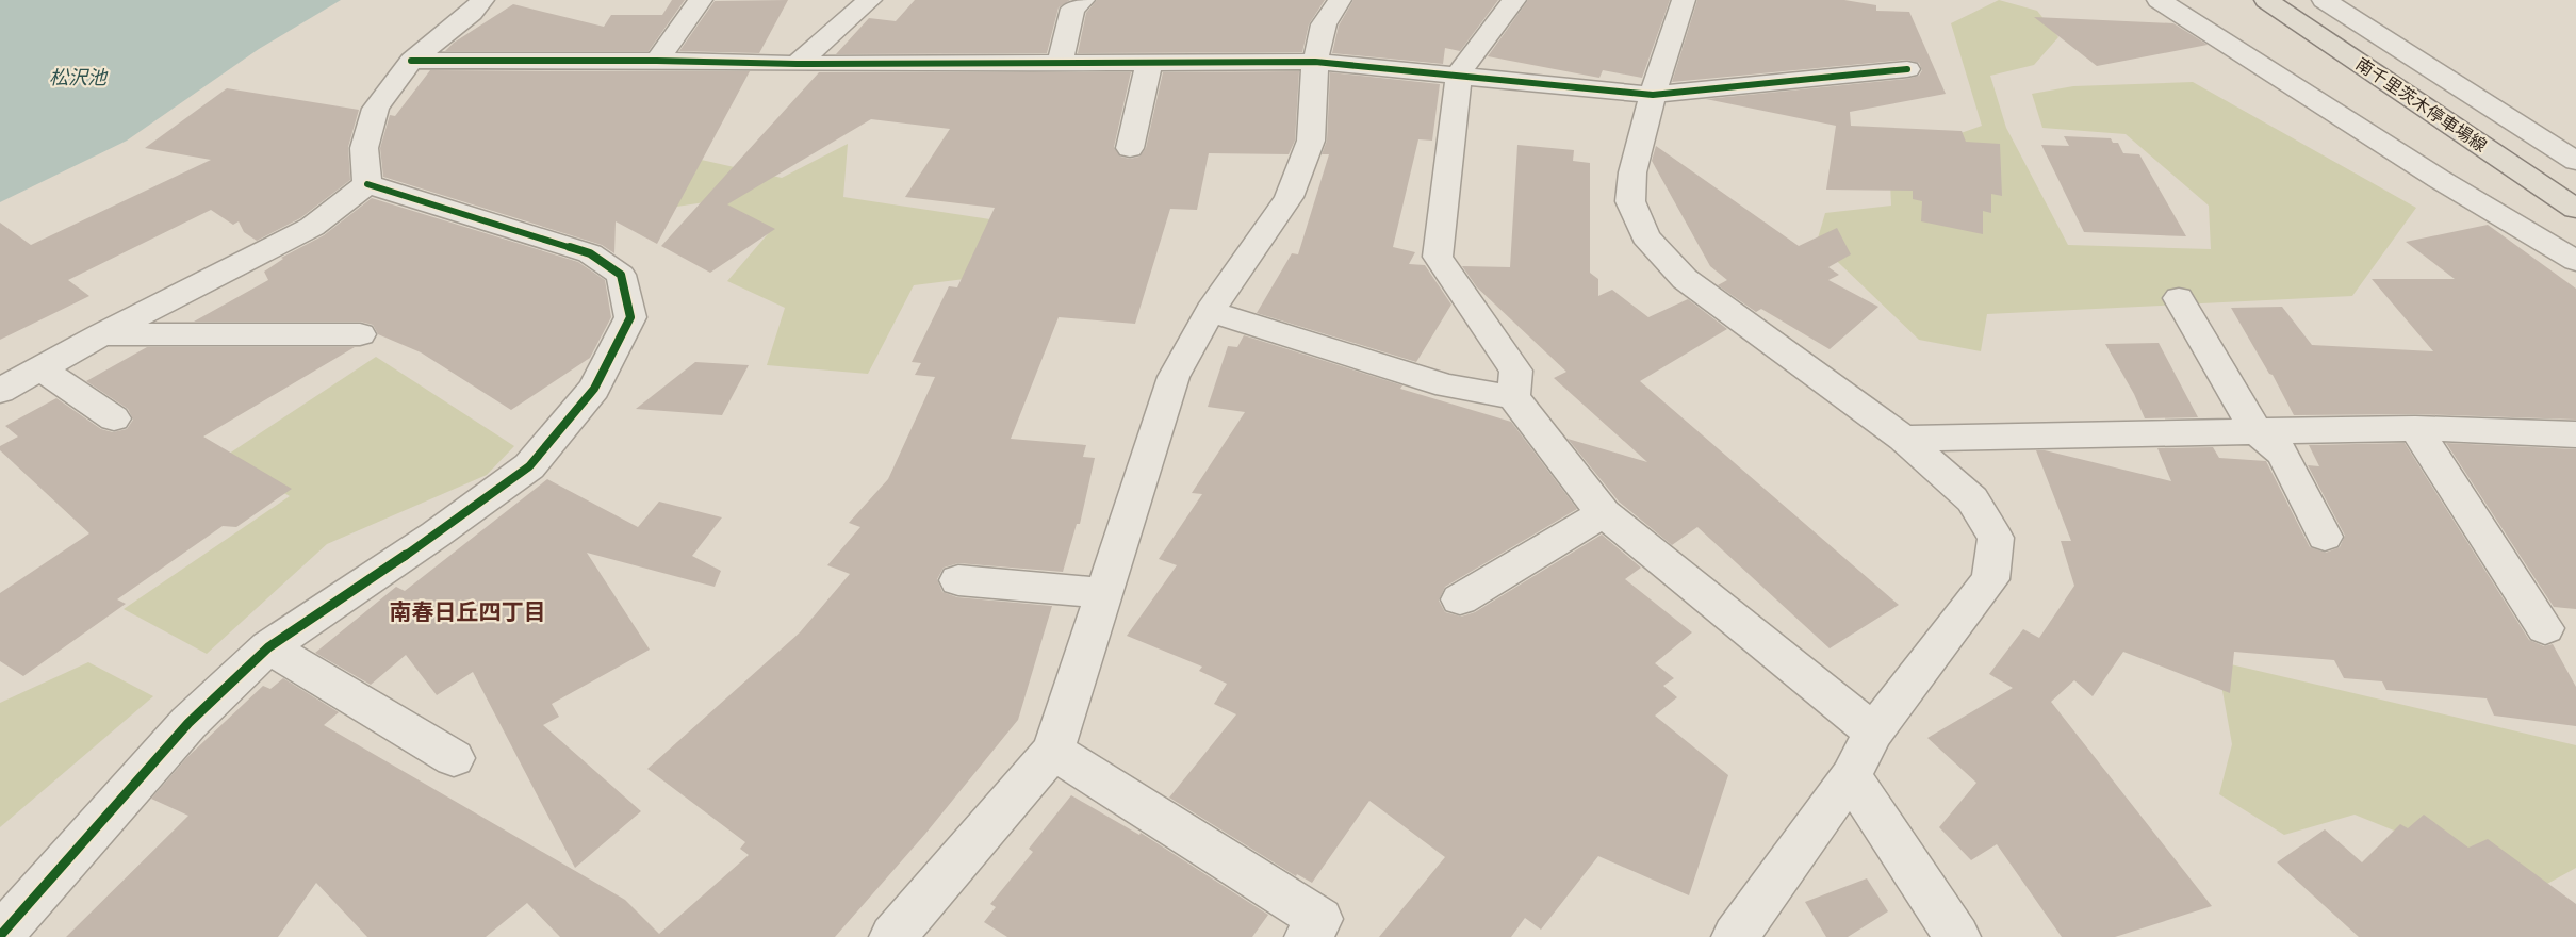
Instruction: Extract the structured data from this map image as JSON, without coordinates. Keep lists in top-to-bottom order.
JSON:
{
  "streets": {
    "main road": ["南千里茨木停車場線"]
  },
  "districts": ["南春日丘四丁目"],
  "water": ["松沢池"]
}
